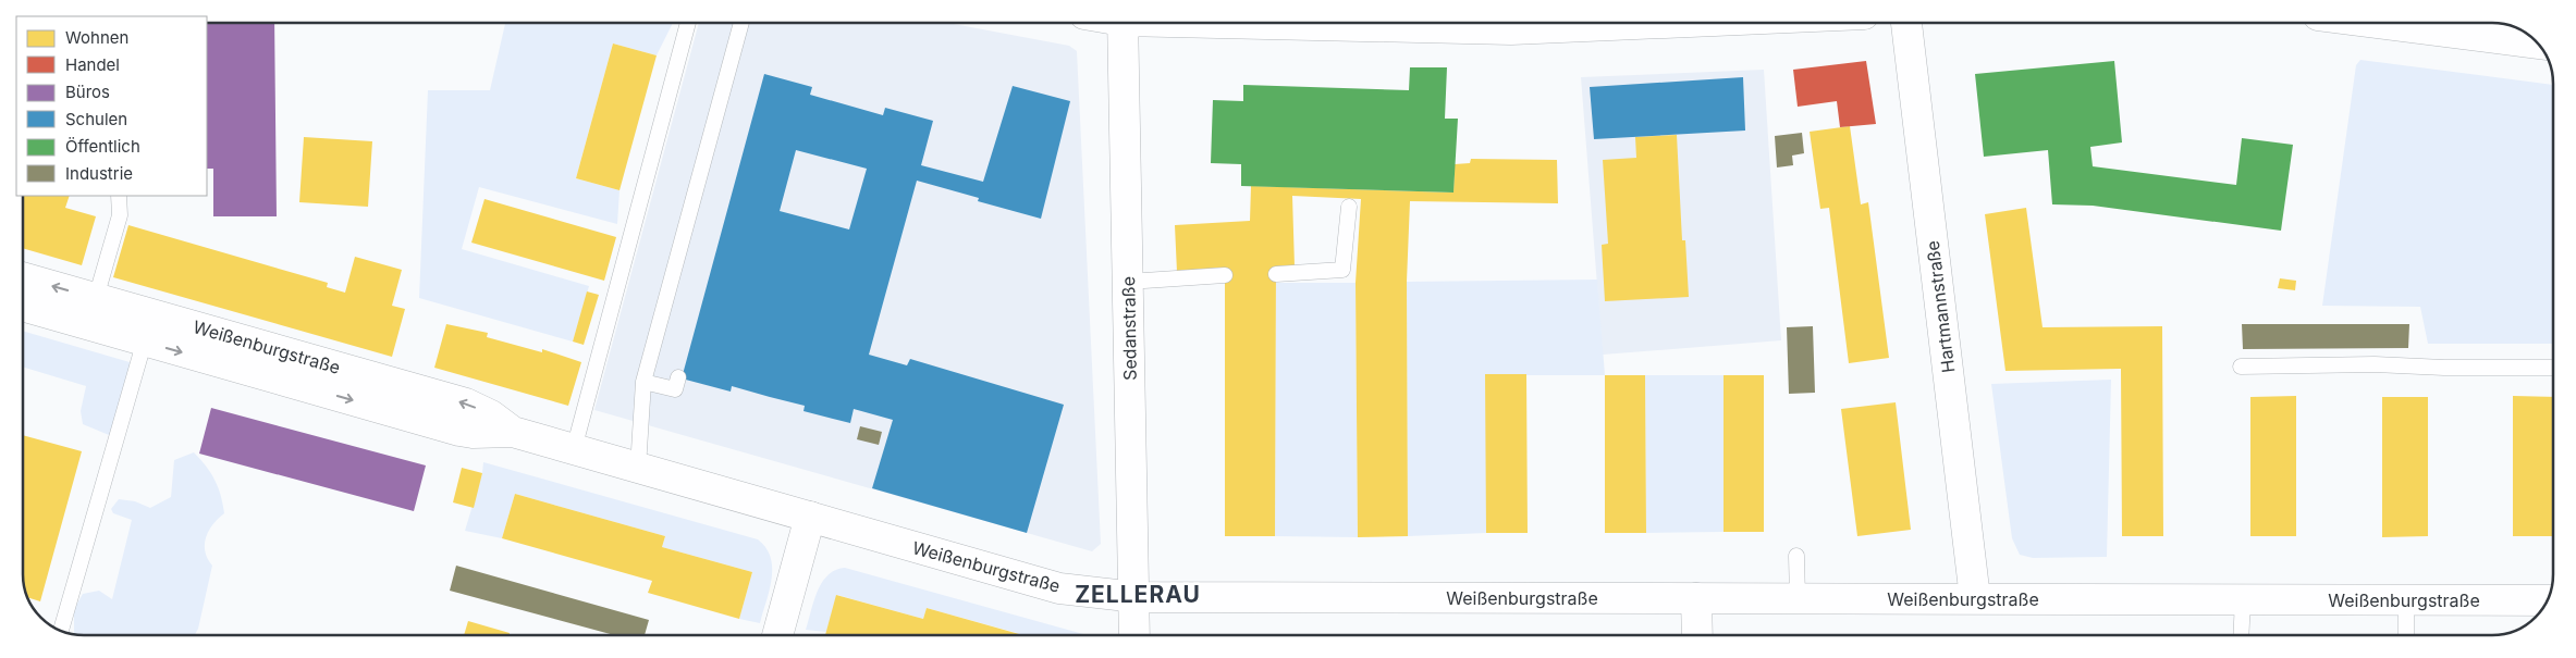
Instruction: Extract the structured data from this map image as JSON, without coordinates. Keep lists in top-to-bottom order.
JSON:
{
  "streets": {
    "street": ["Hartmannstraße", "Sedanstraße", "Weißenburgstraße"]
  },
  "crossings": [
    ["Hartmannstraße", "Weißenburgstraße"],
    ["Sedanstraße", "Weißenburgstraße"]
  ],
  "districts": ["ZELLERAU"],
  "legend": [
    "Wohnen",
    "Handel",
    "Büros",
    "Schulen",
    "Öffentlich",
    "Industrie"
  ]
}
